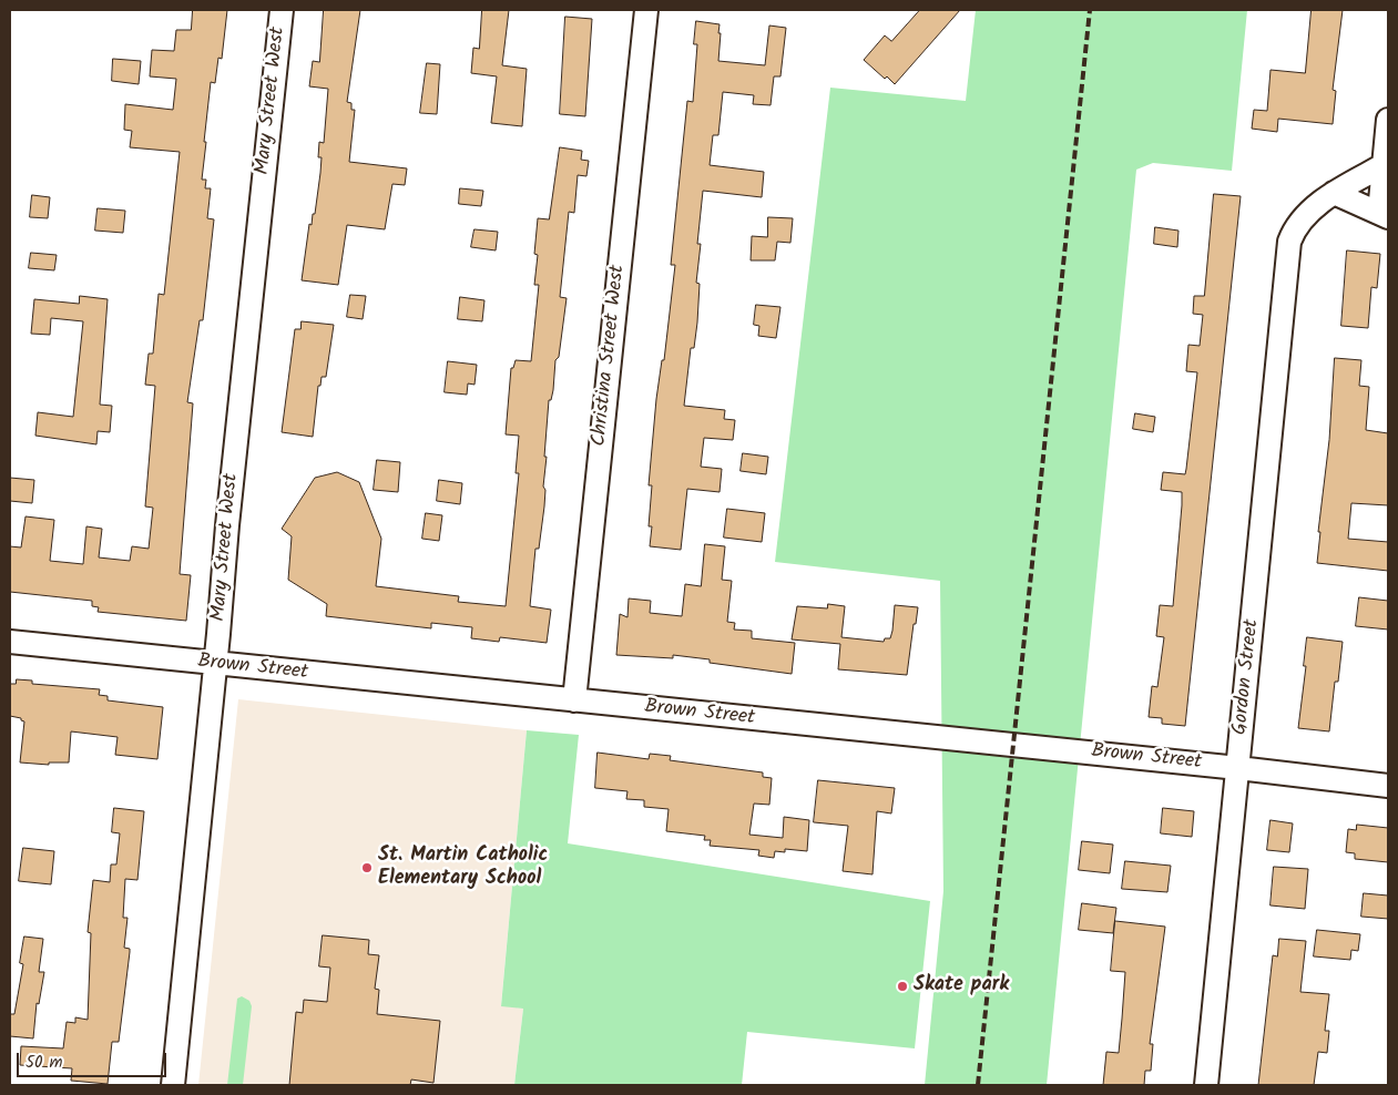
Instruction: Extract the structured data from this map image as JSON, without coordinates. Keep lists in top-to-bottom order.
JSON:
{
  "streets": {
    "street": [
      "Mary Street West",
      "Christina Street West",
      "Brown Street",
      "Gordon Street"
    ]
  },
  "crossings": [
    ["Mary Street West", "Brown Street"],
    ["Christina Street West", "Brown Street"],
    ["Brown Street", "Gordon Street"]
  ],
  "places": ["St. Martin Catholic Elementary School", "Skate park"],
  "scale_bar": "50 m"
}
